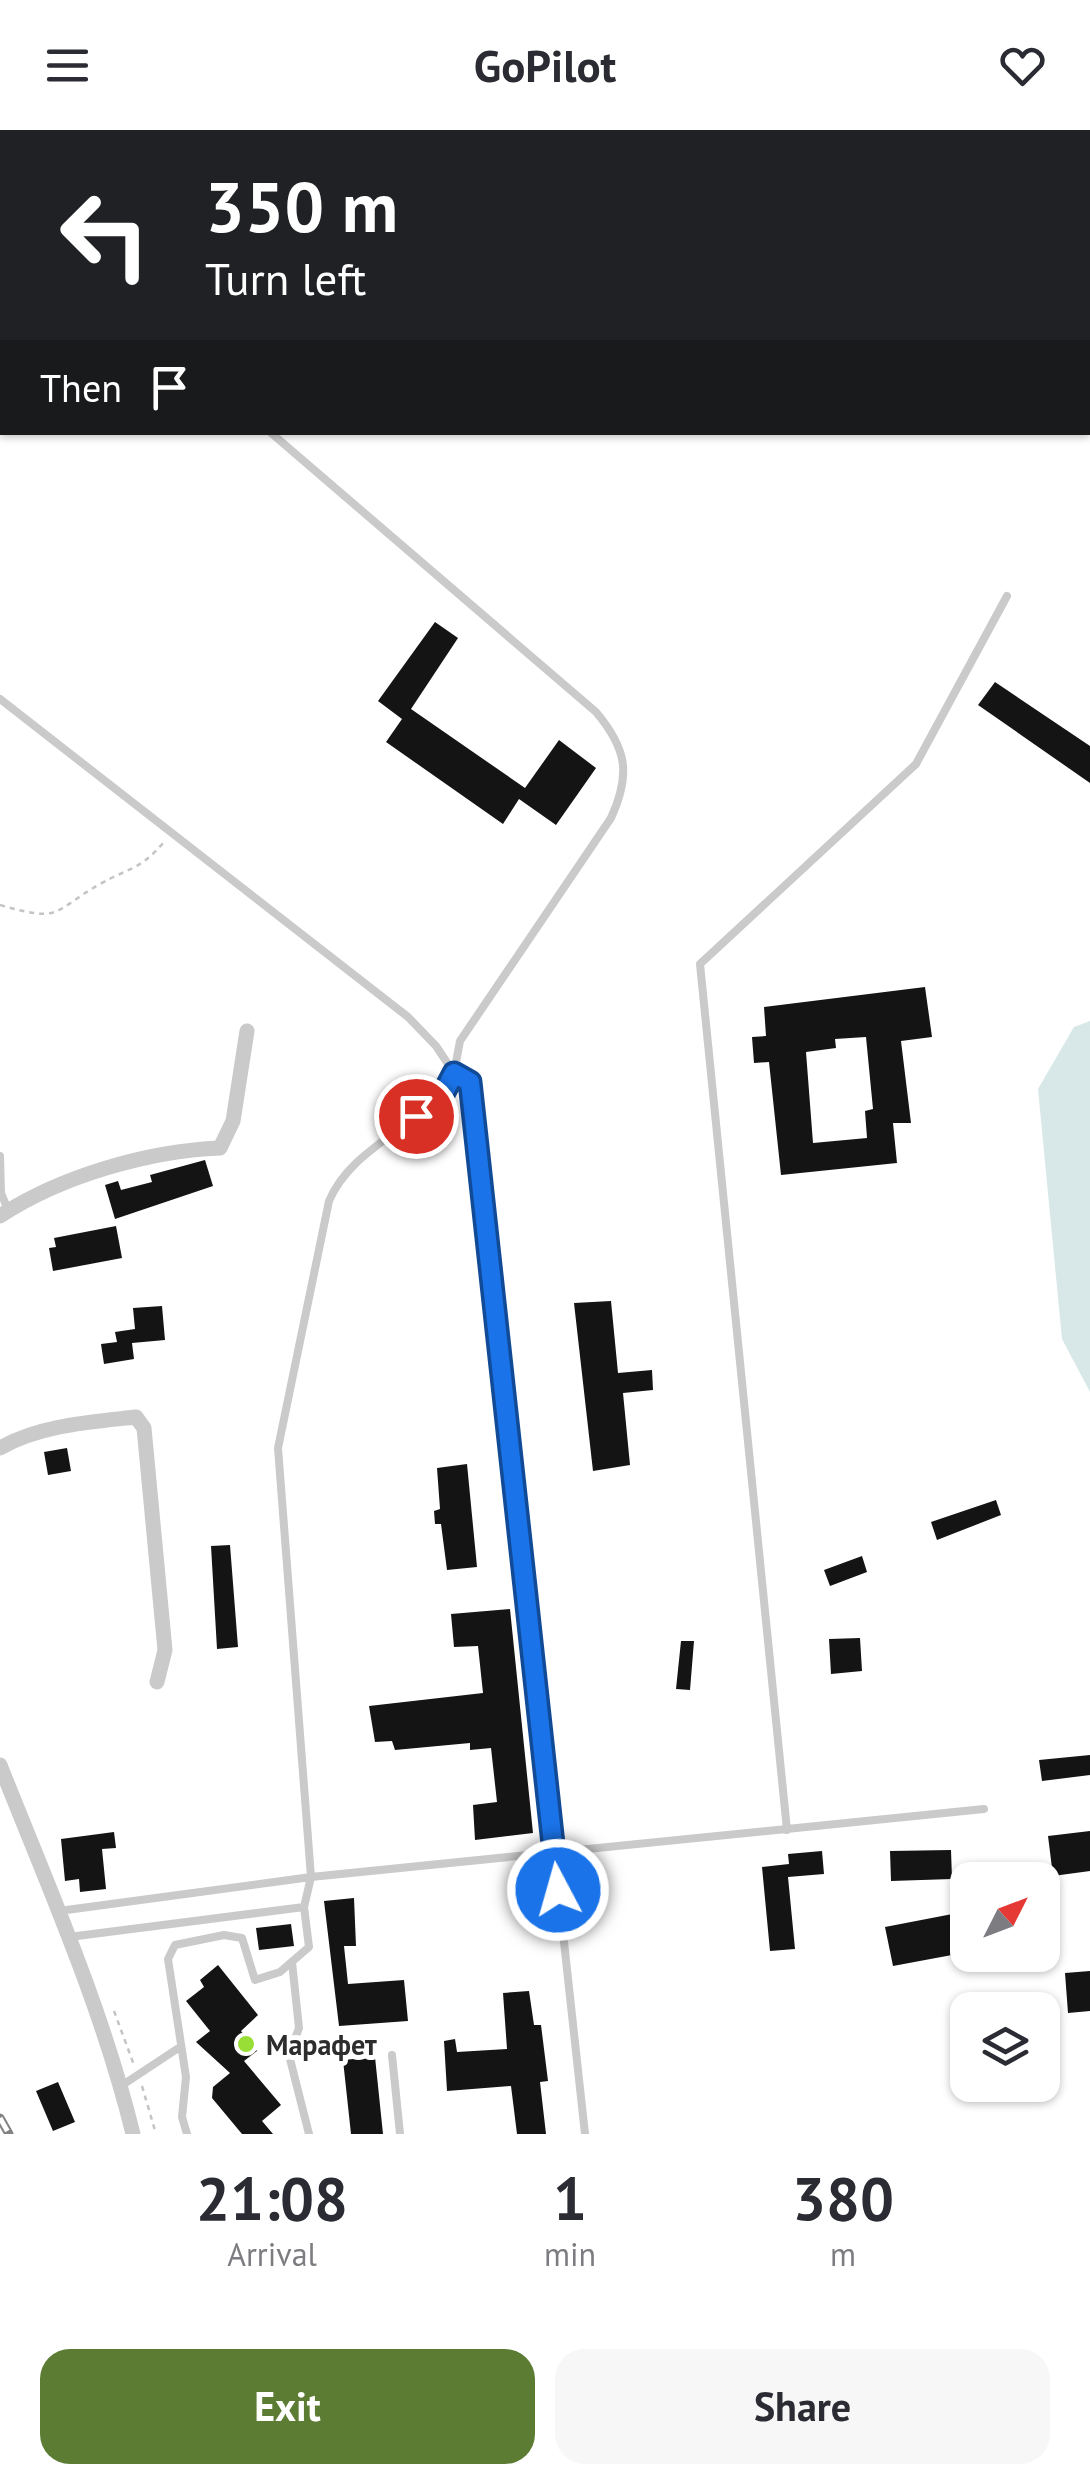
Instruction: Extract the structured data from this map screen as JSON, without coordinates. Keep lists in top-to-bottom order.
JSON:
{
  "places": ["Марафет"],
  "north": "top right",
  "page": {
    "header": "GoPilot",
    "turn": ["350 m", "Turn left"],
    "then": "Then",
    "eta": [
      "21:08",
      "Arrival",
      "1",
      "min",
      "380",
      "m"
    ],
    "buttons": ["Exit", "Share"]
  }
}
